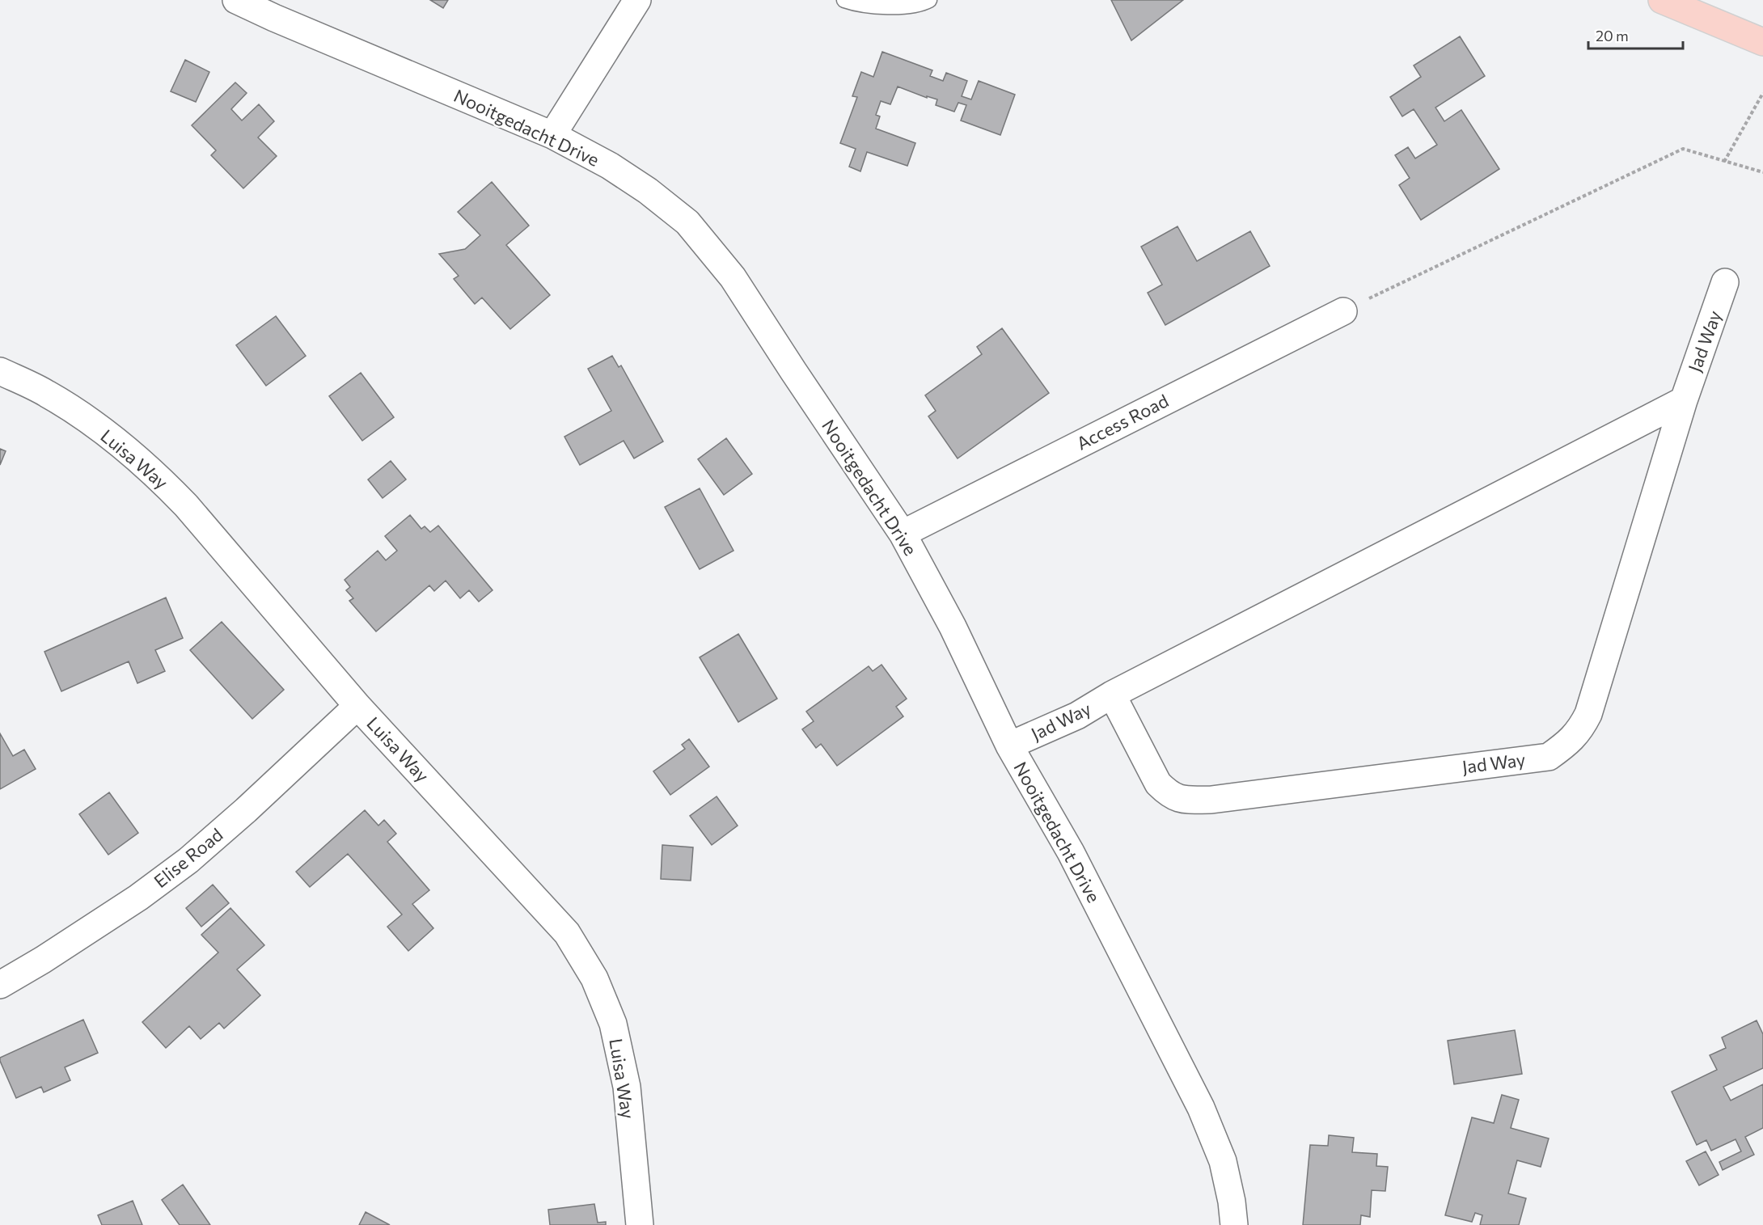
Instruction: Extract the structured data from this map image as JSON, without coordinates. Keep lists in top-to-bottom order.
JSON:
{
  "streets": {
    "street": [
      "Nooitgedacht Drive",
      "Jad Way",
      "Access Road",
      "Luisa Way",
      "Elise Road"
    ]
  },
  "crossings": [
    ["Nooitgedacht Drive", "Jad Way"],
    ["Nooitgedacht Drive", "Access Road"],
    ["Luisa Way", "Elise Road"]
  ],
  "scale_bar": "20 m"
}
